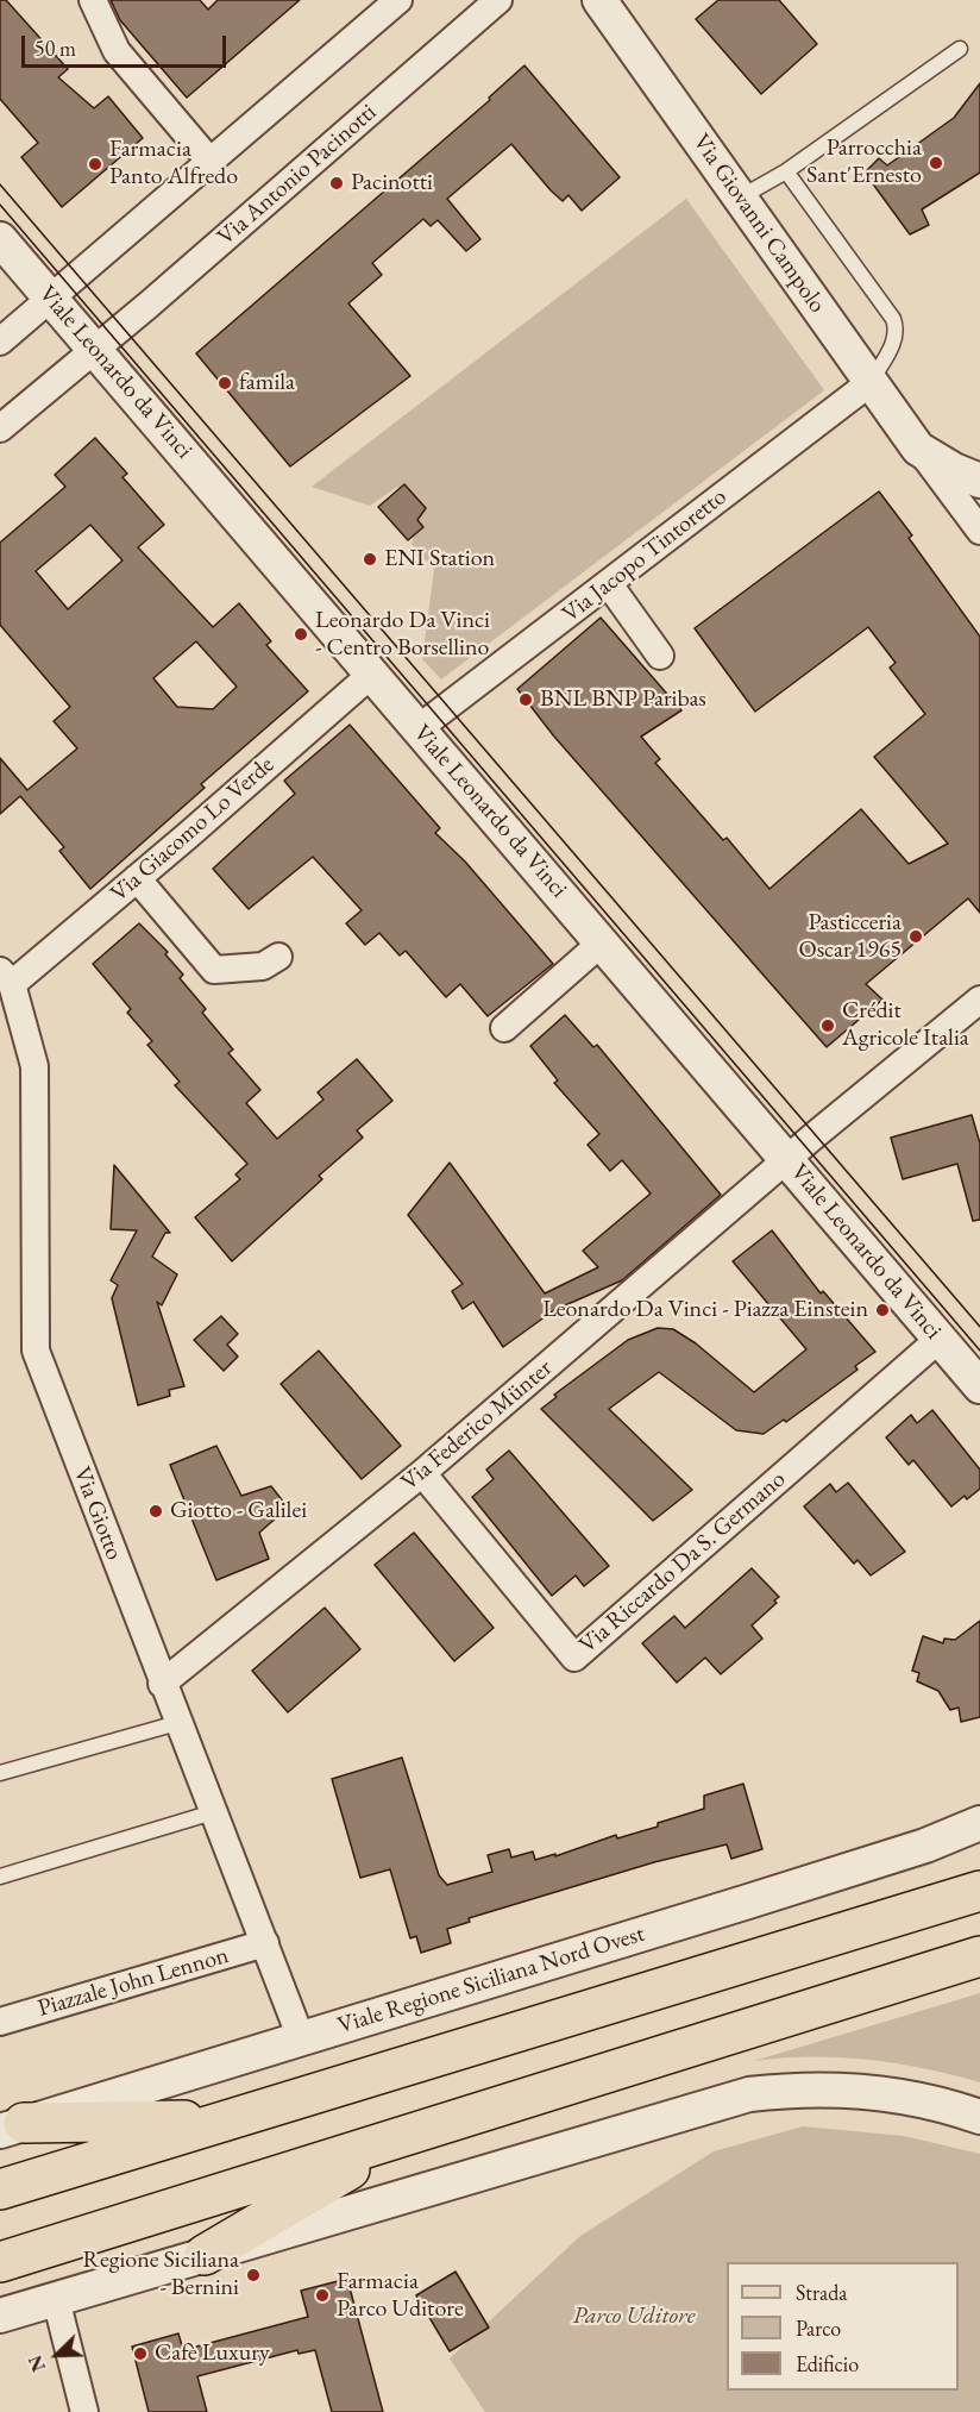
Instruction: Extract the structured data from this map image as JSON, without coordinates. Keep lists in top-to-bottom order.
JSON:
{
  "streets": {
    "street": [
      "Via Antonio Pacinotti",
      "Via Giovanni Campolo",
      "Viale Leonardo da Vinci",
      "Via Jacopo Tintoretto",
      "Via Giacomo Lo Verde",
      "Via Federico Münter",
      "Via Giotto",
      "Via Riccardo Da S. Germano",
      "Viale Regione Siciliana Nord Ovest",
      "Piazzale John Lennon"
    ]
  },
  "crossings": [
    ["Via Antonio Pacinotti", "Viale Leonardo da Vinci"],
    ["Via Giovanni Campolo", "Via Jacopo Tintoretto"],
    ["Viale Leonardo da Vinci", "Via Jacopo Tintoretto"],
    ["Viale Leonardo da Vinci", "Via Giacomo Lo Verde"],
    ["Viale Leonardo da Vinci", "Via Federico Münter"],
    ["Viale Leonardo da Vinci", "Via Riccardo Da S. Germano"],
    ["Via Giacomo Lo Verde", "Via Giotto"],
    ["Via Federico Münter", "Via Giotto"],
    ["Via Federico Münter", "Via Riccardo Da S. Germano"],
    ["Via Giotto", "Viale Regione Siciliana Nord Ovest"],
    ["Via Giotto", "Piazzale John Lennon"]
  ],
  "parks": ["Parco Uditore"],
  "places": [
    "Parrocchia Sant'Ernesto",
    "Farmacia Panto Alfredo",
    "Pacinotti",
    "famila",
    "ENI Station",
    "Leonardo Da Vinci - Centro Borsellino",
    "BNL BNP Paribas",
    "Pasticceria Oscar 1965",
    "Crédit Agricole Italia",
    "Leonardo Da Vinci - Piazza Einstein",
    "Giotto - Galilei",
    "Regione Siciliana - Bernini",
    "Farmacia Parco Uditore",
    "Cafè Luxury"
  ],
  "legend": ["Strada", "Parco", "Edificio"],
  "scale_bar": "50 m",
  "north": "bottom left"
}
